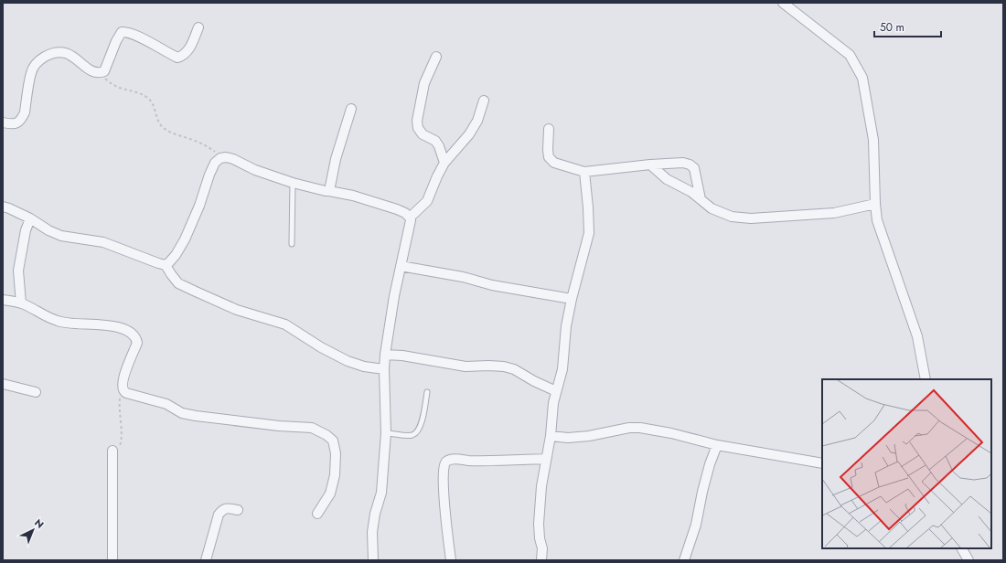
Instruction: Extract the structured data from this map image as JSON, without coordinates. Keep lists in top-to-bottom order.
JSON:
{
  "scale_bar": "50 m",
  "north": "top right"
}
